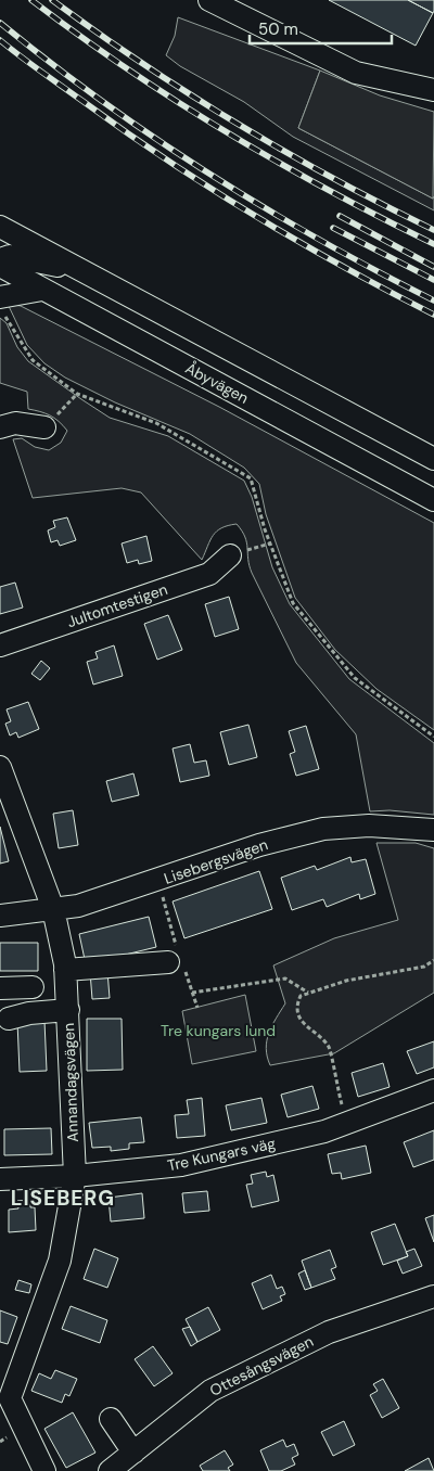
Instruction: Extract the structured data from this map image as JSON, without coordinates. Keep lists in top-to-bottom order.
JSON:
{
  "streets": {
    "street": [
      "Åbyvägen",
      "Jultomtestigen",
      "Lisebergsvägen",
      "Annandagsvägen",
      "Tre Kungars väg",
      "Ottesångsvägen"
    ]
  },
  "crossings": [
    ["Lisebergsvägen", "Annandagsvägen"],
    ["Annandagsvägen", "Tre Kungars väg"]
  ],
  "districts": ["LISEBERG"],
  "parks": ["Tre kungars lund"],
  "scale_bar": "50 m"
}
